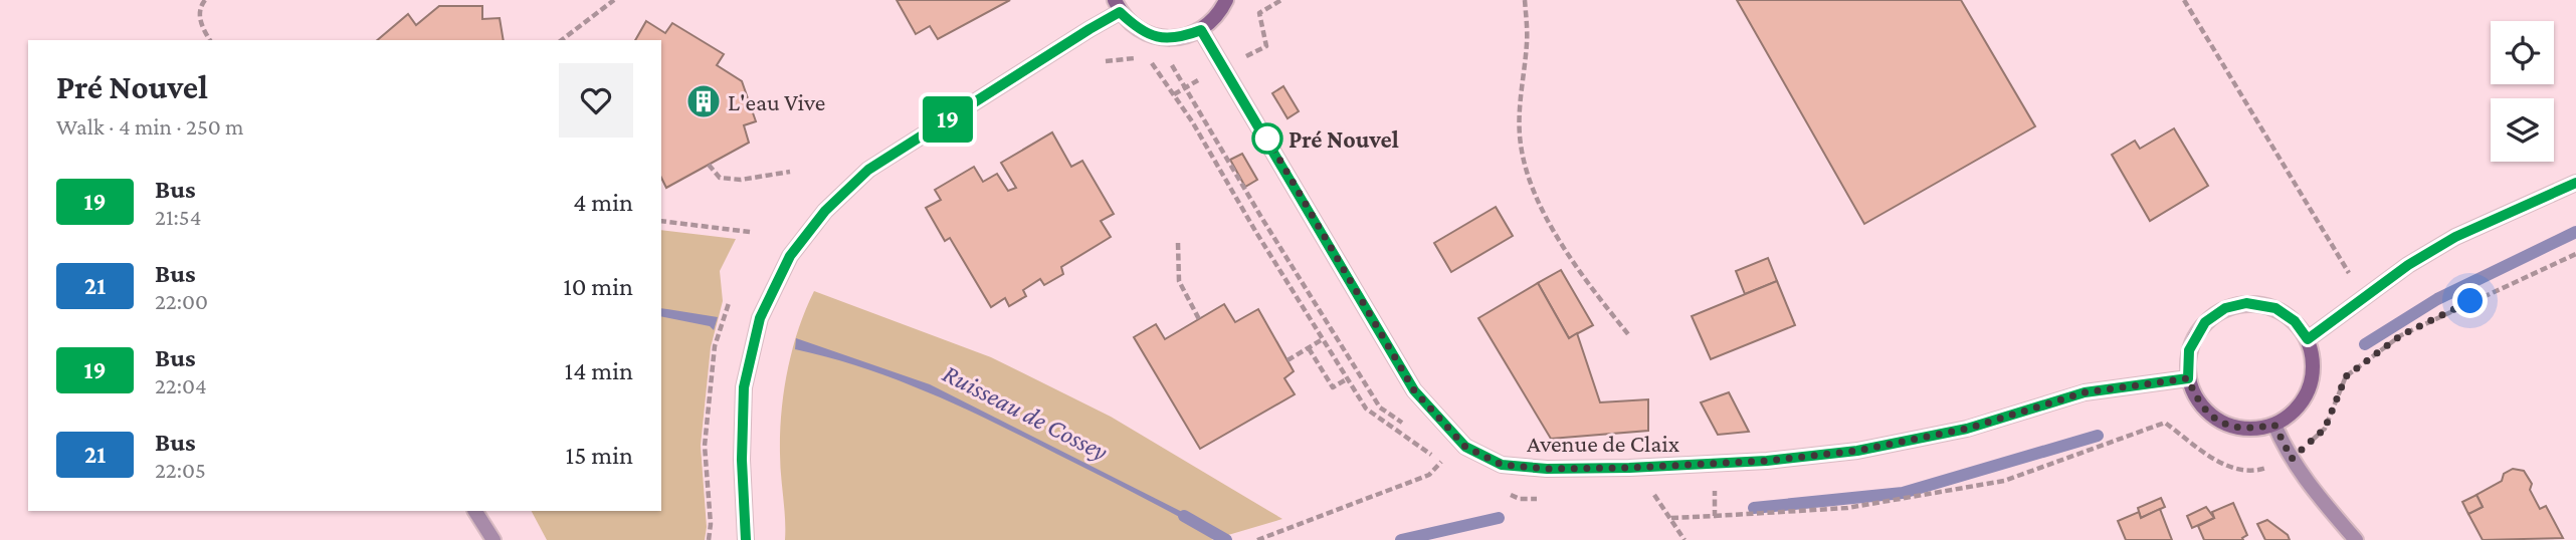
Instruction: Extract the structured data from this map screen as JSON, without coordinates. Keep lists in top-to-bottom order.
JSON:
{
  "streets": {
    "main road": ["Avenue de Claix"]
  },
  "water": ["Ruisseau de Cossey"],
  "places": {
    "building": ["L'eau Vive"],
    "other": ["Pré Nouvel"]
  },
  "lines": ["bus line 19"],
  "page": {
    "on_map": "19",
    "heading": ["Pré Nouvel", "Walk · 4 min · 250 m"],
    "list": [
      {
        "mark": "19",
        "name": "Bus",
        "note": "21:54",
        "value": "4 min"
      },
      {
        "mark": "21",
        "name": "Bus",
        "note": "22:00",
        "value": "10 min"
      },
      {
        "mark": "19",
        "name": "Bus",
        "note": "22:04",
        "value": "14 min"
      },
      {
        "mark": "21",
        "name": "Bus",
        "note": "22:05",
        "value": "15 min"
      }
    ]
  }
}
